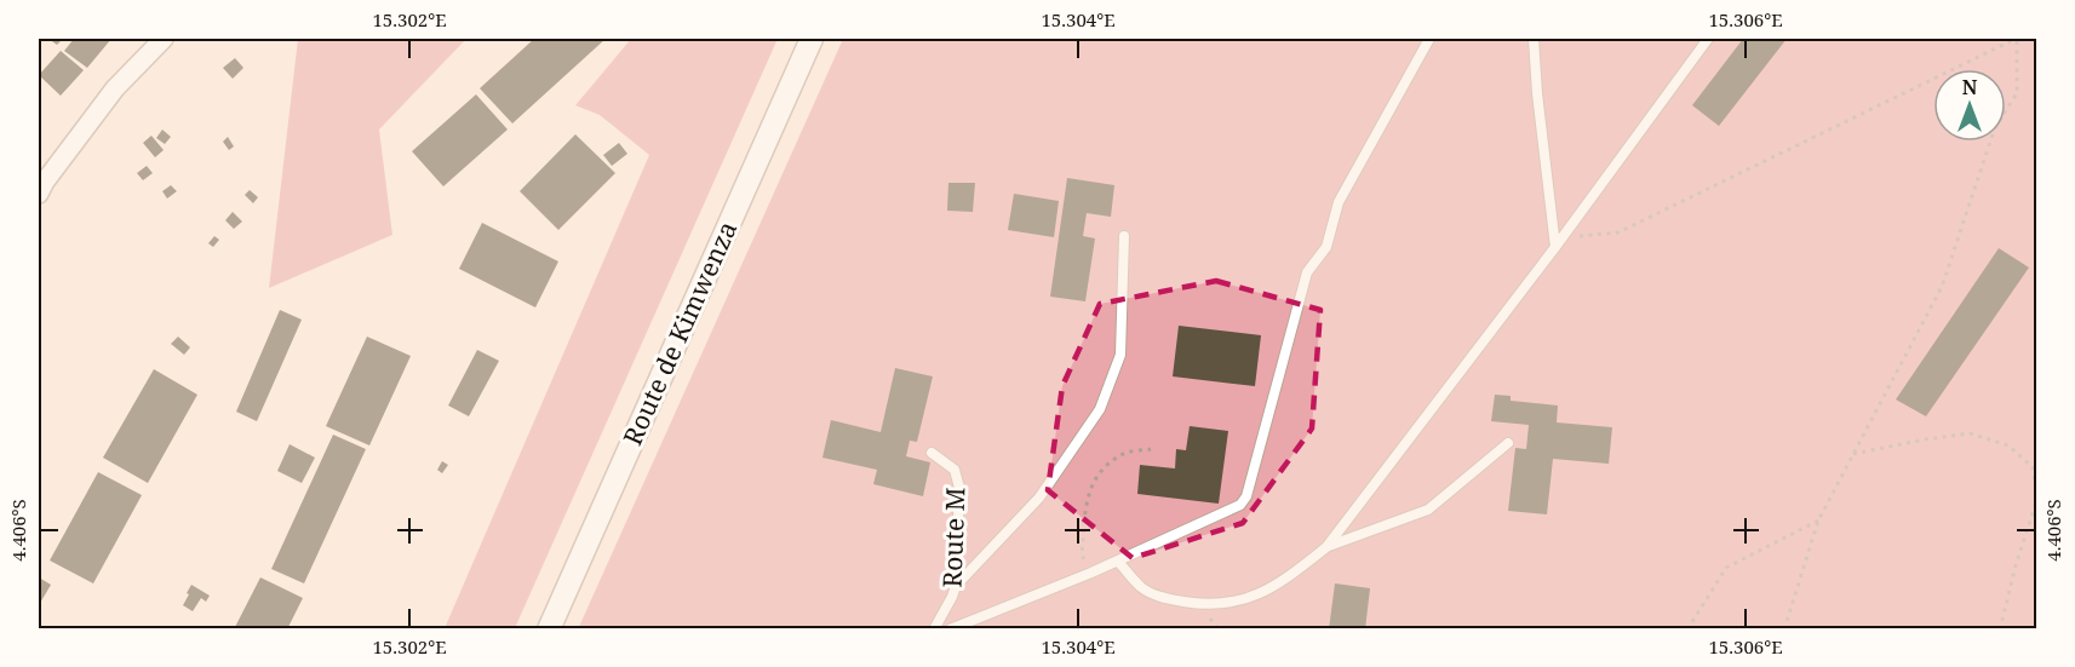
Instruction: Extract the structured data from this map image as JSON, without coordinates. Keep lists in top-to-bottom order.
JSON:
{
  "streets": {
    "street": ["Route de Kimwenza"],
    "lane": ["Route M"]
  },
  "north": "top",
  "coordinates": [
    "15.302°E",
    "15.304°E",
    "15.306°E",
    "4.406°S"
  ]
}
